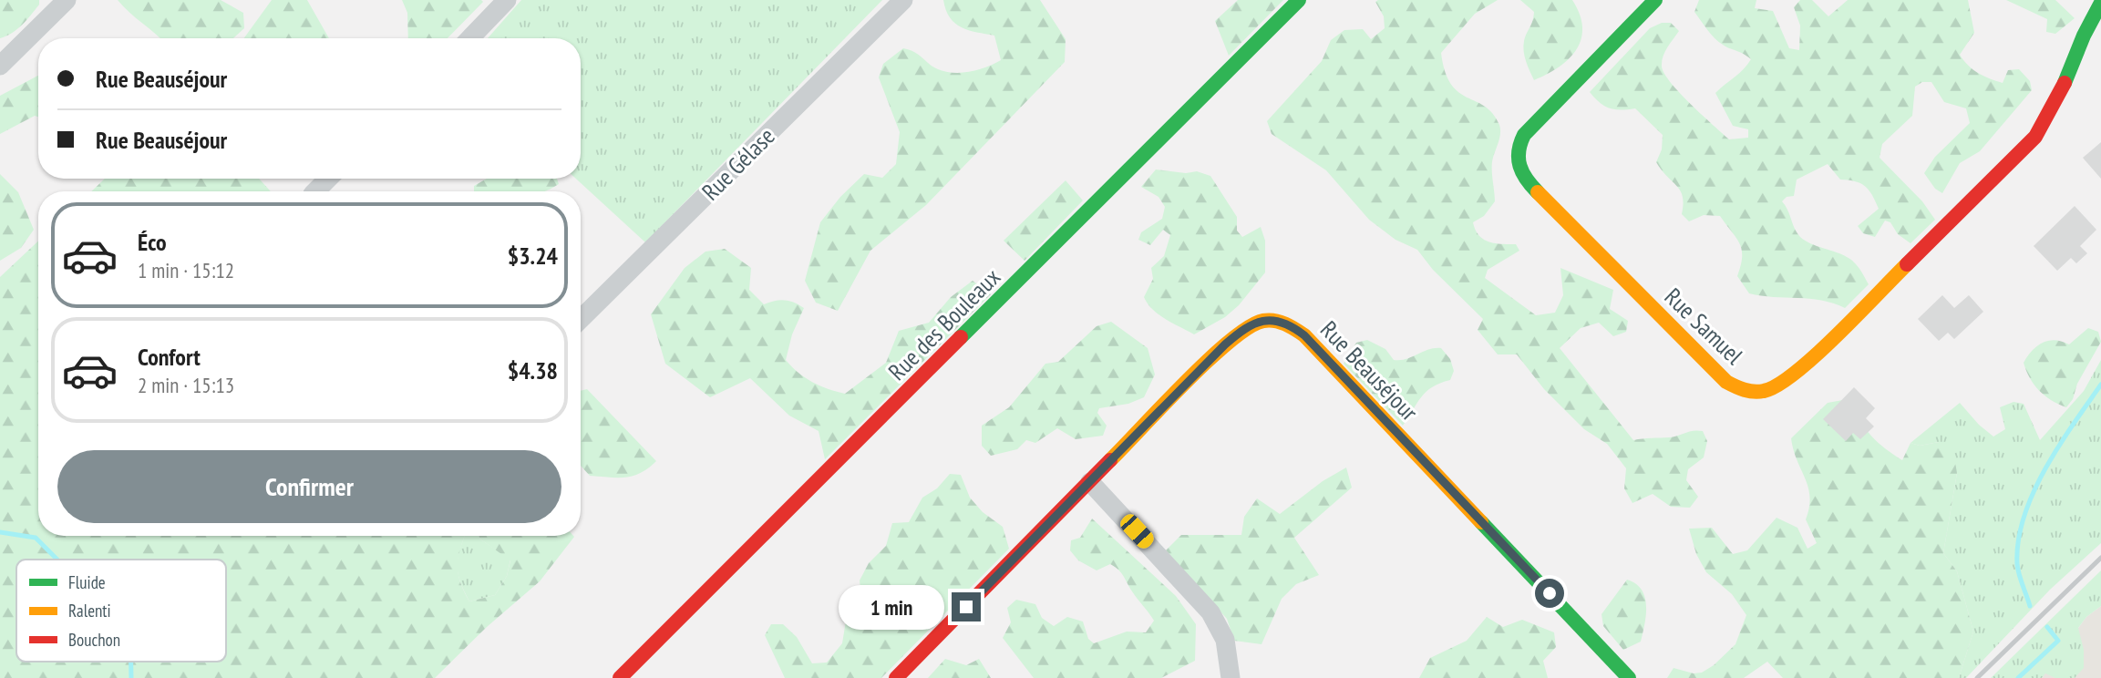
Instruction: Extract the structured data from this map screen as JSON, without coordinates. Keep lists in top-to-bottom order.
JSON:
{
  "streets": {
    "street": [
      "Rue Gélase",
      "Rue des Bouleaux",
      "Rue Samuel",
      "Rue Beauséjour"
    ]
  },
  "legend": ["Fluide", "Ralenti", "Bouchon"],
  "page": {
    "banner": ["Rue Beauséjour", "Rue Beauséjour"],
    "list": [
      {
        "name": "Éco",
        "note": "1 min · 15:12",
        "value": "$3.24"
      },
      {
        "name": "Confort",
        "note": "2 min · 15:13",
        "value": "$4.38"
      }
    ],
    "buttons": "Confirmer",
    "bubble": "1 min"
  }
}
